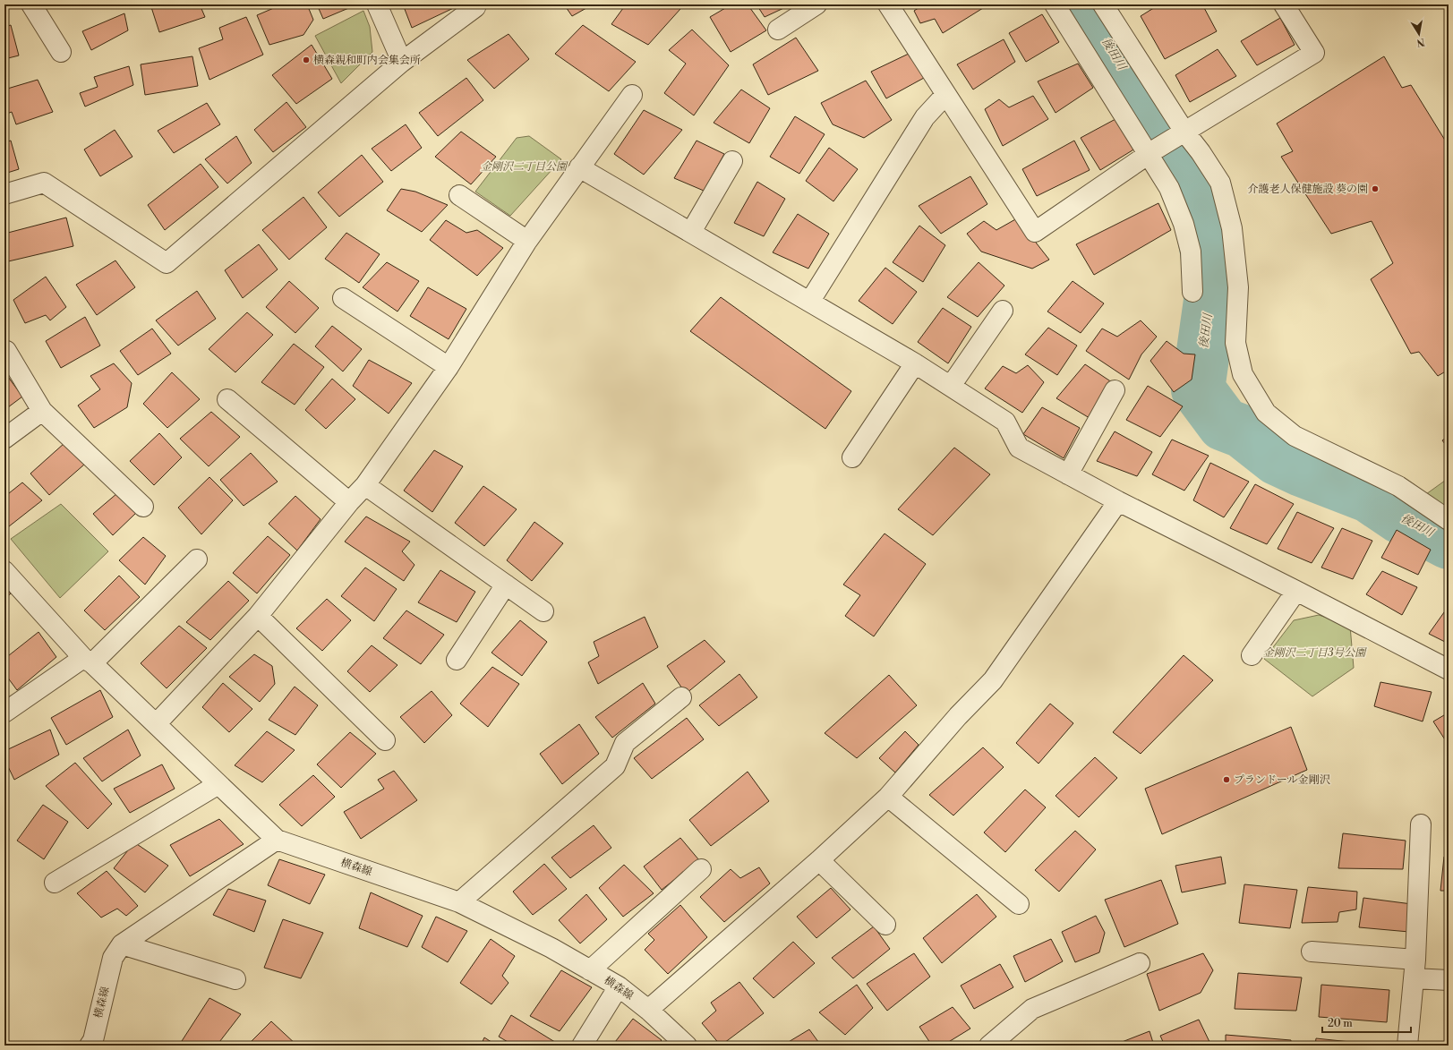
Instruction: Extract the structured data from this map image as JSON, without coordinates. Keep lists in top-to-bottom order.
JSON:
{
  "streets": {
    "street": ["横森線"]
  },
  "water": ["後田川"],
  "parks": ["金剛沢二丁目公園", "金剛沢二丁目3号公園"],
  "places": ["横森親和町内会集会所", "介護老人保健施設 葵の園", "プランドール金剛沢"],
  "scale_bar": "20 m",
  "north": "bottom"
}
